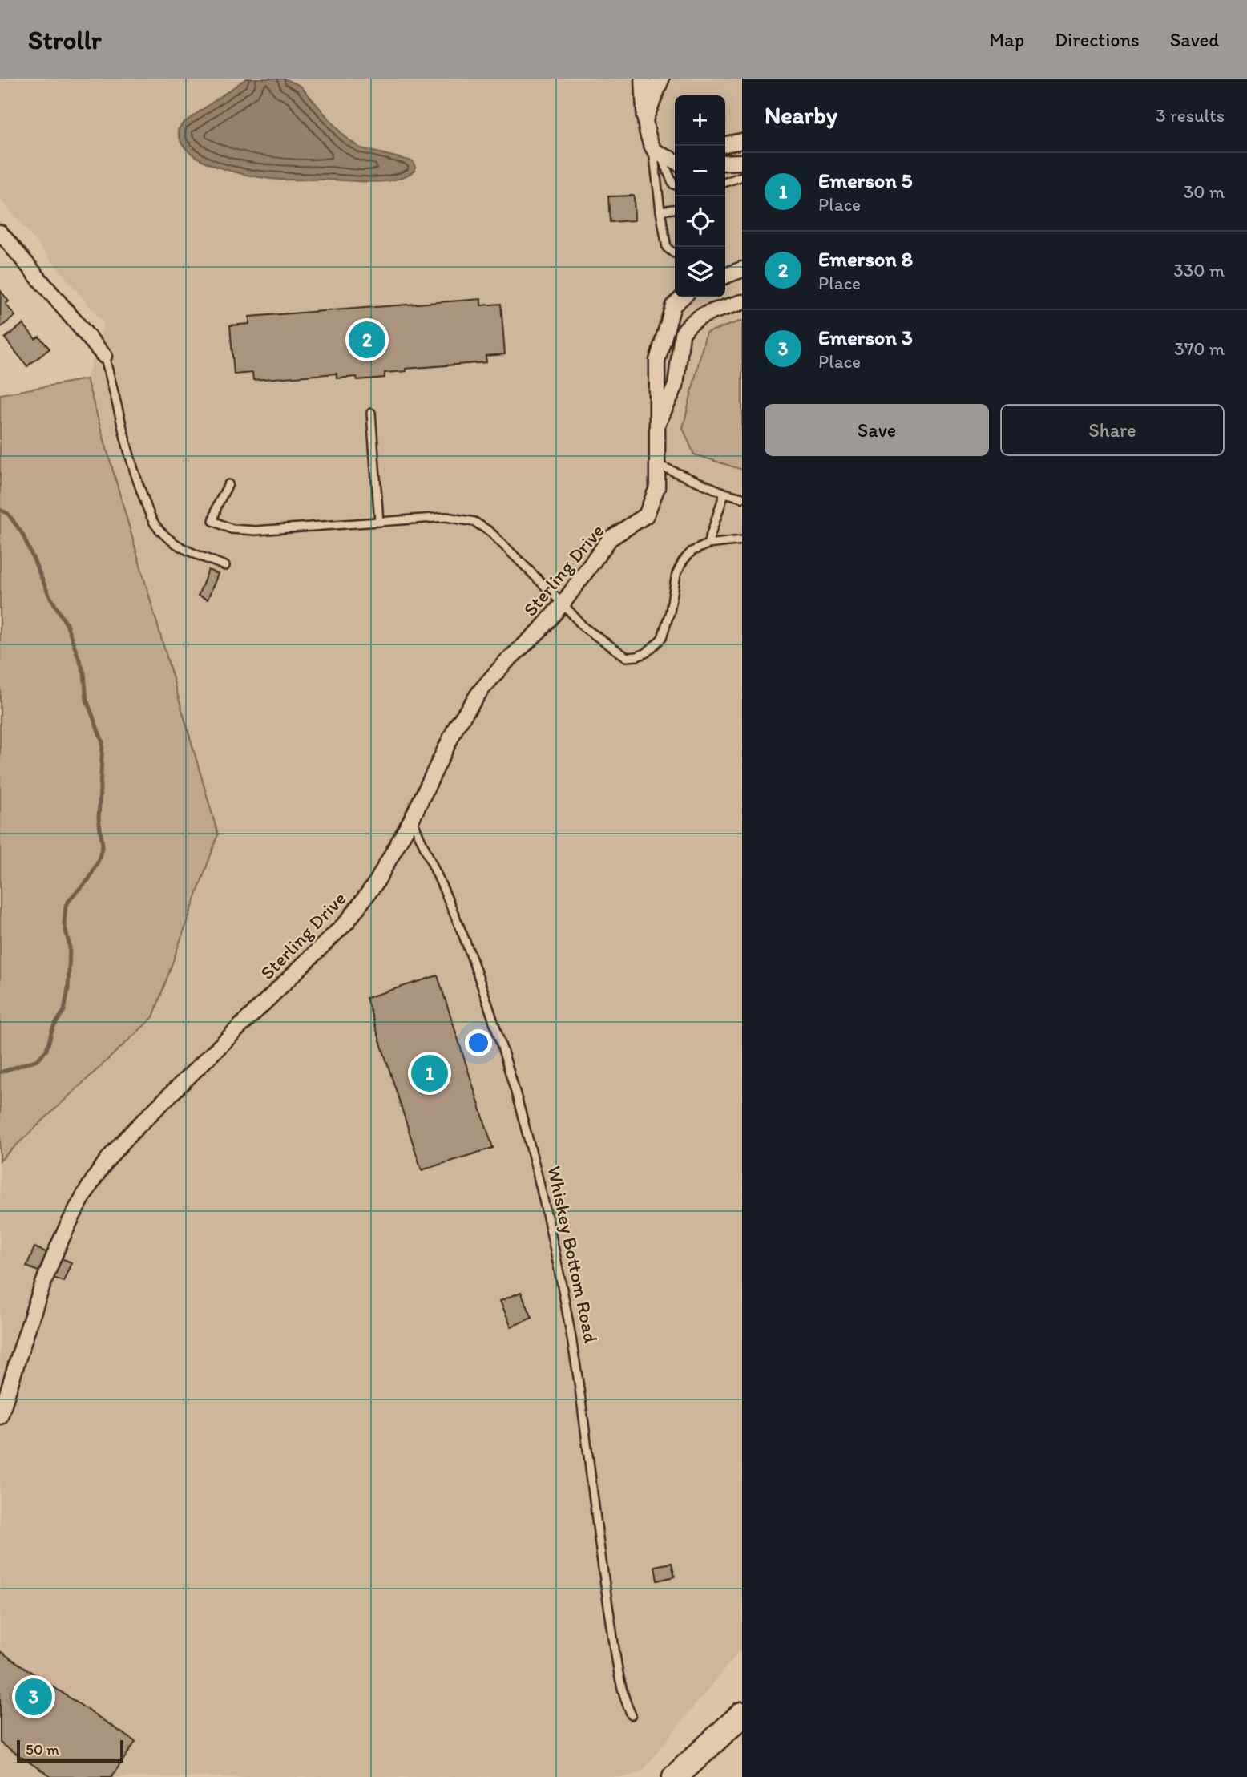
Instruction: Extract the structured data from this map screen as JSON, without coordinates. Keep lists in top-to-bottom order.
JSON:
{
  "streets": {
    "street": ["Sterling Drive"],
    "lane": ["Whiskey Bottom Road"]
  },
  "crossings": [
    ["Sterling Drive", "Whiskey Bottom Road"]
  ],
  "scale_bar": "50 m",
  "page": {
    "header": "Strollr",
    "nav": ["Map", "Directions", "Saved"],
    "heading": ["Nearby", "3 results"],
    "map_buttons": ["+", "−"],
    "list": [
      {
        "mark": "1",
        "name": "Emerson 5",
        "note": "Place",
        "value": "30 m"
      },
      {
        "mark": "2",
        "name": "Emerson 8",
        "note": "Place",
        "value": "330 m"
      },
      {
        "mark": "3",
        "name": "Emerson 3",
        "note": "Place",
        "value": "370 m"
      }
    ],
    "pins": ["2", "1", "3"],
    "buttons": ["Save", "Share"],
    "scale": "50 m"
  }
}
